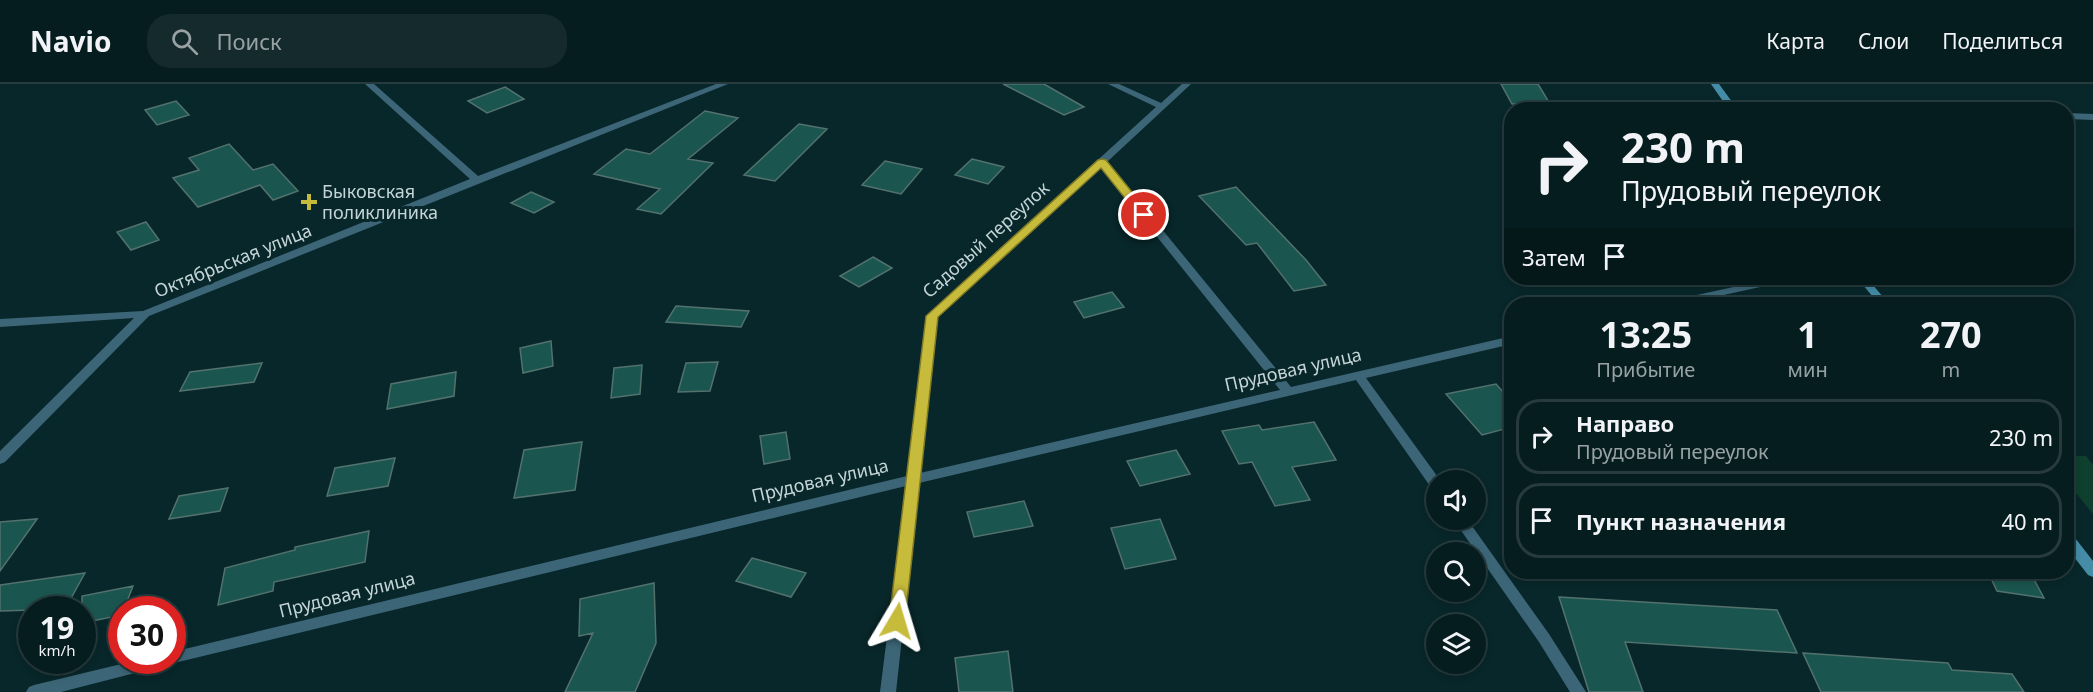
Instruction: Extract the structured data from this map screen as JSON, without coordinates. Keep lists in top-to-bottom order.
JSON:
{
  "streets": {
    "street": ["Садовый переулок", "Октябрьская улица", "Прудовая улица"]
  },
  "crossings": [
    ["Садовый переулок", "Прудовая улица"]
  ],
  "places": {
    "health": ["Быковская поликлиника"]
  },
  "page": {
    "header": "Navio",
    "search": "Поиск",
    "nav": ["Карта", "Слои", "Поделиться"],
    "turn": ["230 m", "Прудовый переулок"],
    "then": "Затем",
    "eta": [
      "13:25",
      "Прибытие",
      "1",
      "мин",
      "270",
      "m"
    ],
    "list": [
      {
        "name": "Направо",
        "note": "Прудовый переулок",
        "value": "230 m"
      },
      {
        "name": "Пункт назначения",
        "value": "40 m"
      }
    ],
    "speed": "19 km/h",
    "limit": "30"
  }
}
